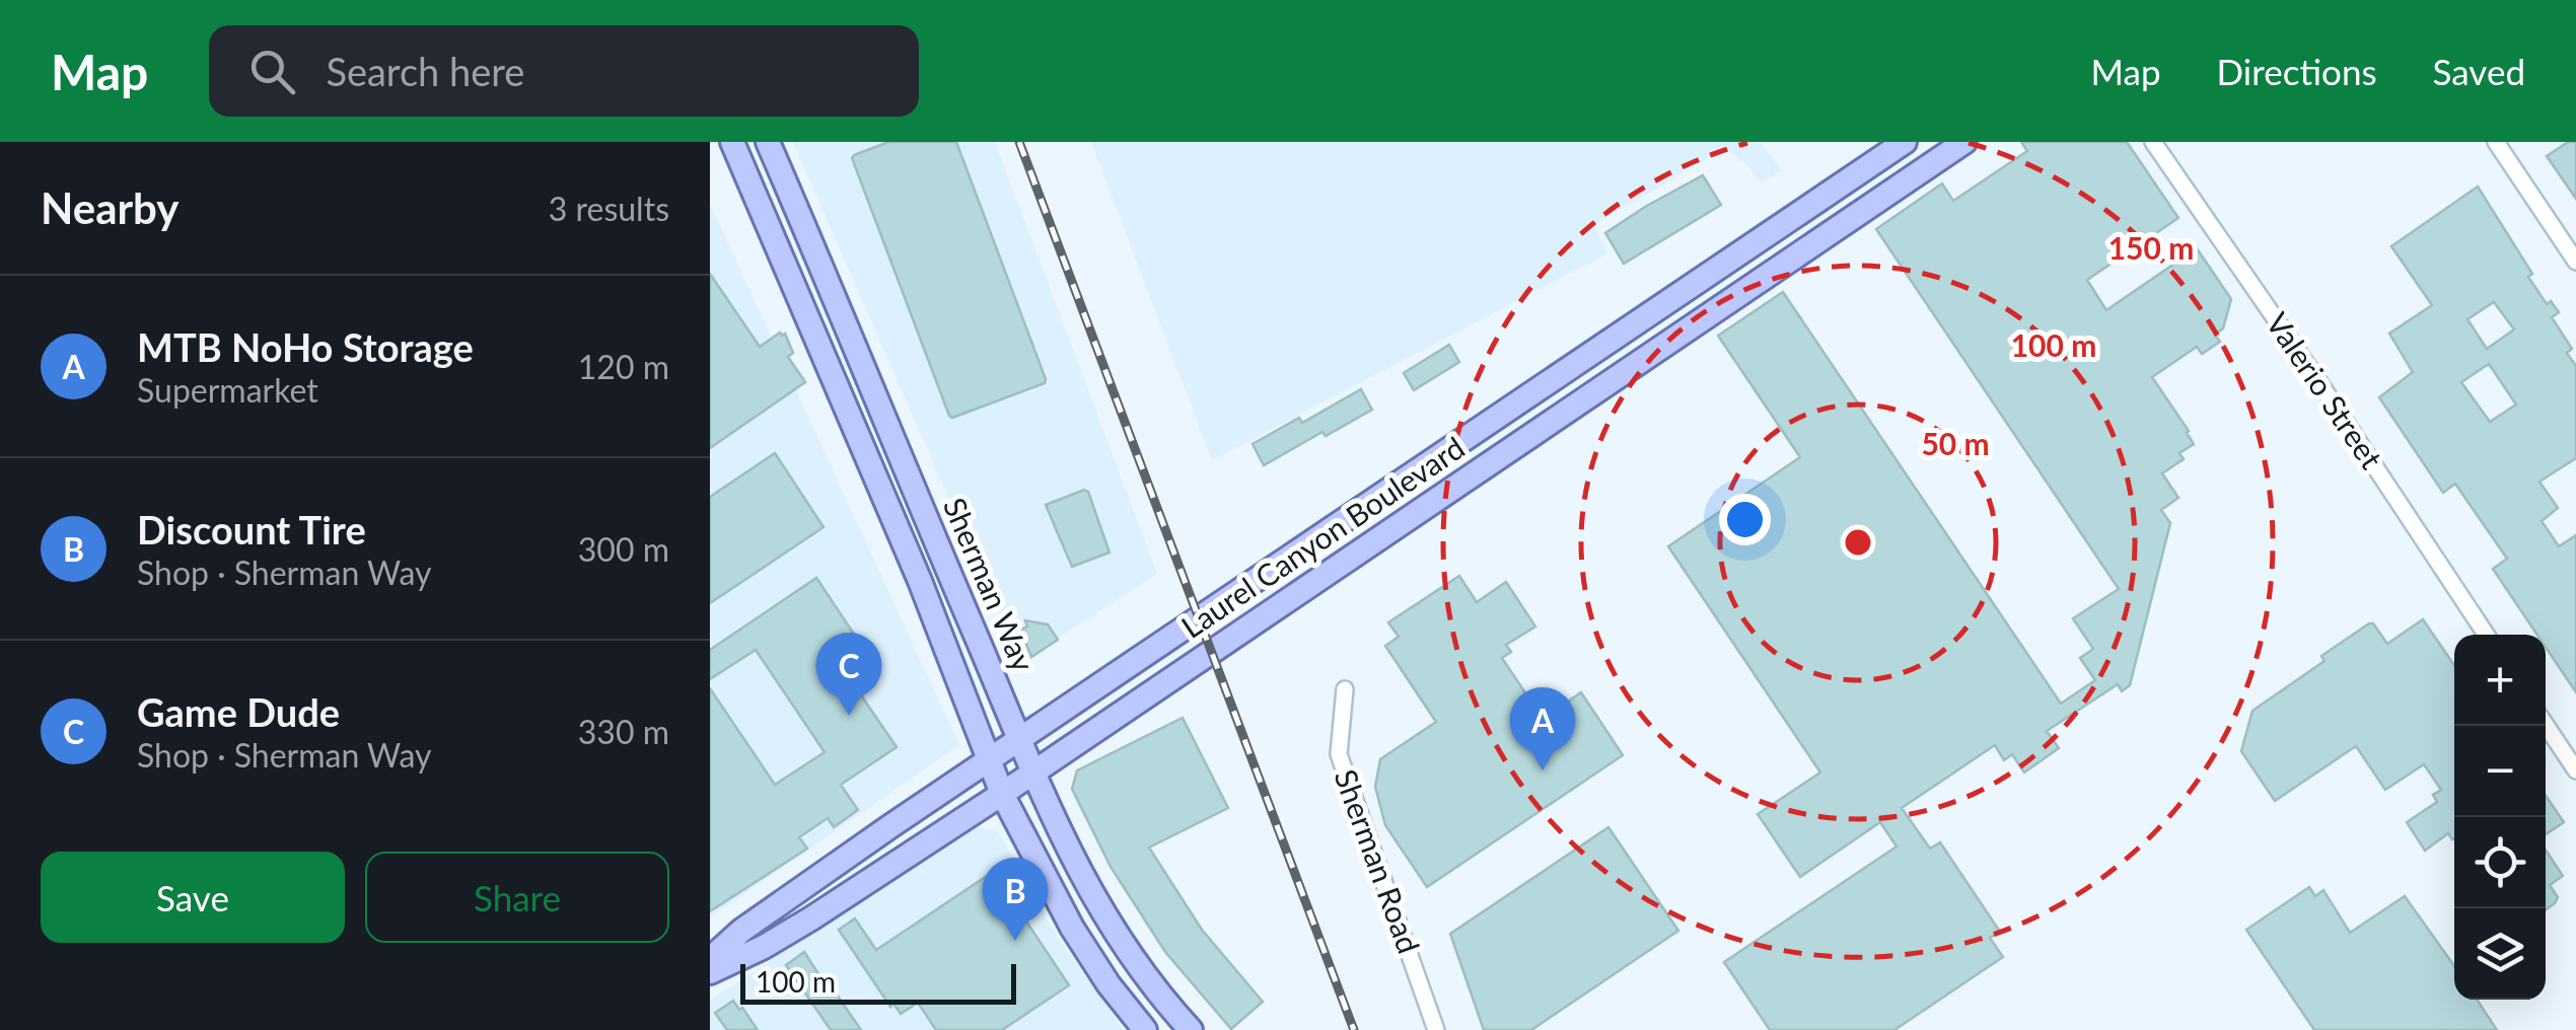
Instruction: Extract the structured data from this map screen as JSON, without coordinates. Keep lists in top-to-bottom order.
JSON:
{
  "streets": {
    "main road": ["Laurel Canyon Boulevard", "Sherman Way"],
    "street": ["Valerio Street", "Sherman Road"]
  },
  "crossings": [
    ["Laurel Canyon Boulevard", "Sherman Way"]
  ],
  "scale_bar": "100 m",
  "page": {
    "header": "Map",
    "search": "Search here",
    "nav": ["Map", "Directions", "Saved"],
    "heading": ["Nearby", "3 results"],
    "list": [
      {
        "mark": "A",
        "name": "MTB NoHo Storage",
        "note": "Supermarket",
        "value": "120 m"
      },
      {
        "mark": "B",
        "name": "Discount Tire",
        "note": "Shop · Sherman Way",
        "value": "300 m"
      },
      {
        "mark": "C",
        "name": "Game Dude",
        "note": "Shop · Sherman Way",
        "value": "330 m"
      }
    ],
    "pins": ["C", "A", "B"],
    "map_buttons": ["+", "−"],
    "buttons": ["Save", "Share"],
    "scale": "100 m"
  },
  "rings": ["150 m", "100 m", "50 m"]
}
